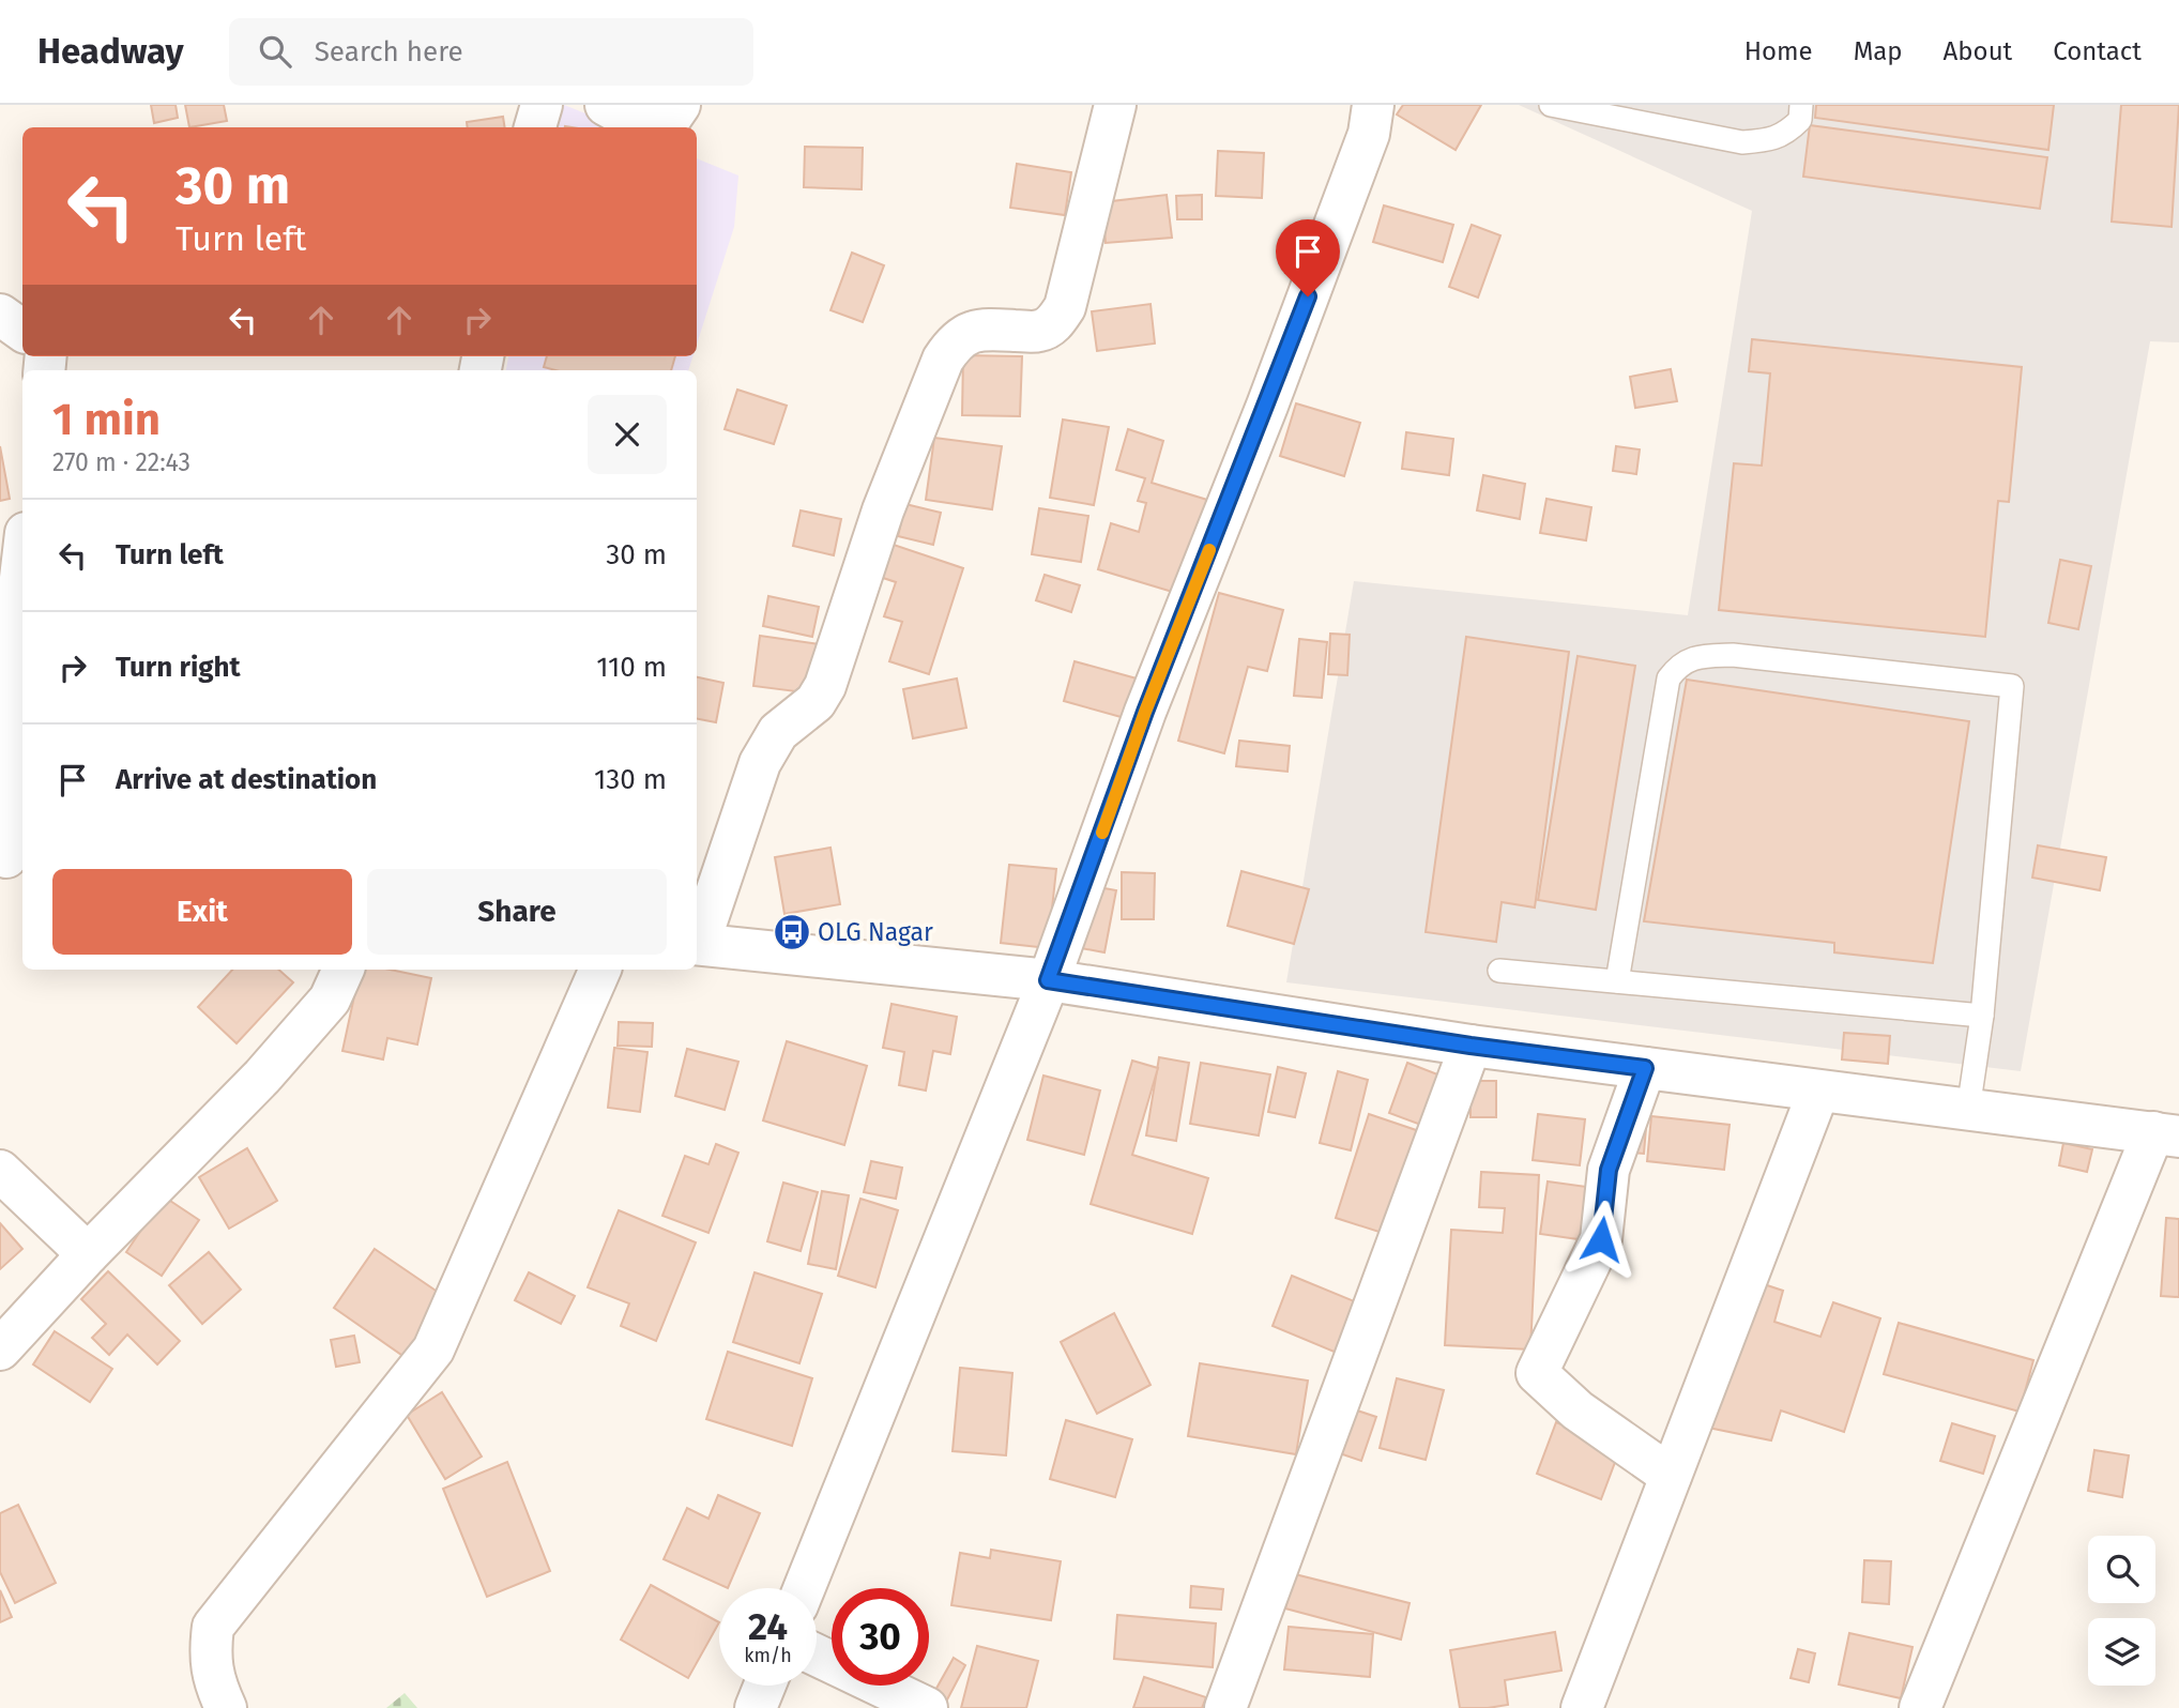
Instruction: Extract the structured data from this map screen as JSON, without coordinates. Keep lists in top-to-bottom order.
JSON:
{
  "places": {
    "bus stop": ["OLG Nagar"]
  },
  "page": {
    "header": "Headway",
    "search": "Search here",
    "nav": [
      "Home",
      "Map",
      "About",
      "Contact"
    ],
    "turn": ["30 m", "Turn left"],
    "heading": ["1 min", "270 m · 22:43"],
    "list": [
      {
        "name": "Turn left",
        "value": "30 m"
      },
      {
        "name": "Turn right",
        "value": "110 m"
      },
      {
        "name": "Arrive at destination",
        "value": "130 m"
      }
    ],
    "buttons": ["Exit", "Share"],
    "speed": "24 km/h",
    "limit": "30"
  }
}
